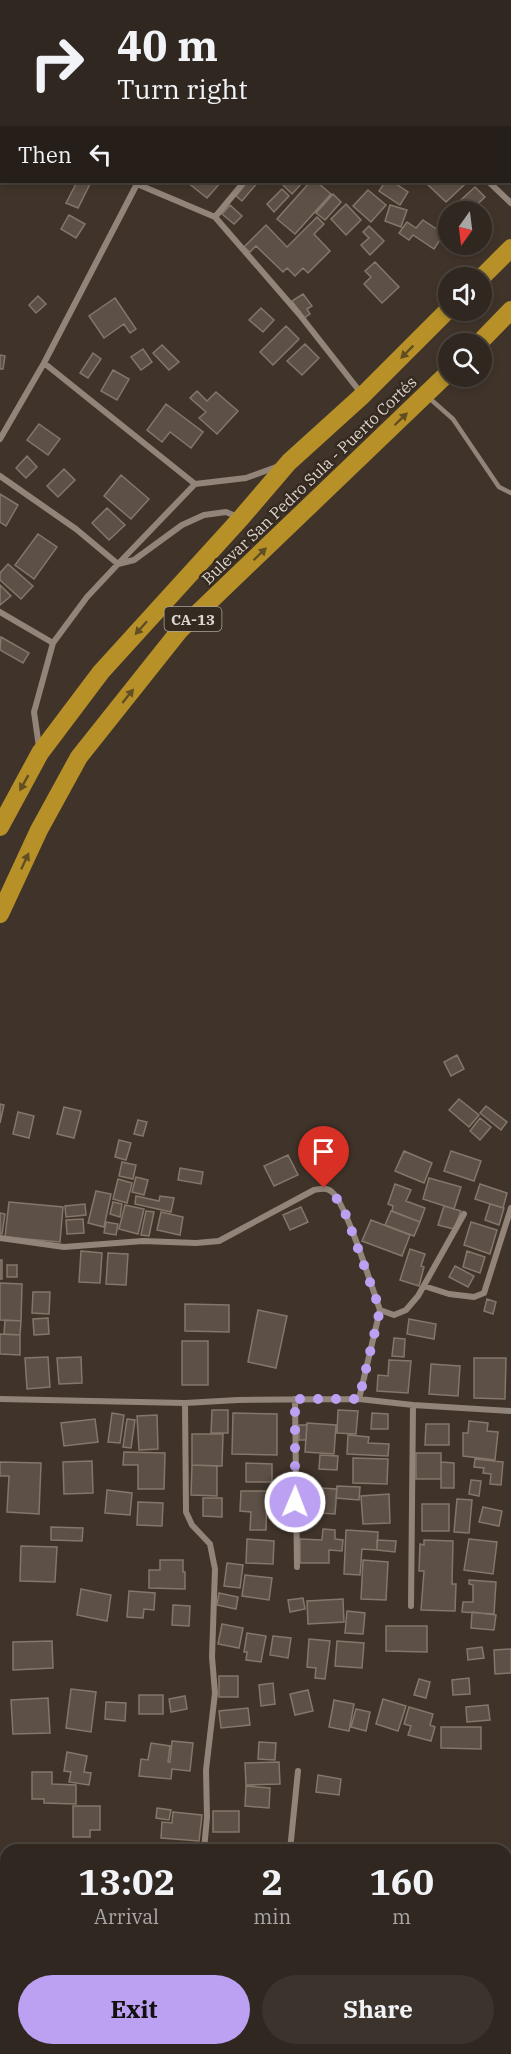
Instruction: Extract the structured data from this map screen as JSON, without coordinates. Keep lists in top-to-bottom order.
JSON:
{
  "streets": {
    "highway": ["Bulevar San Pedro Sula - Puerto Cortés", "CA-13"]
  },
  "north": "bottom",
  "page": {
    "turn": ["40 m", "Turn right"],
    "then": "Then",
    "eta": [
      "13:02",
      "Arrival",
      "2",
      "min",
      "160",
      "m"
    ],
    "buttons": ["Exit", "Share"]
  }
}
